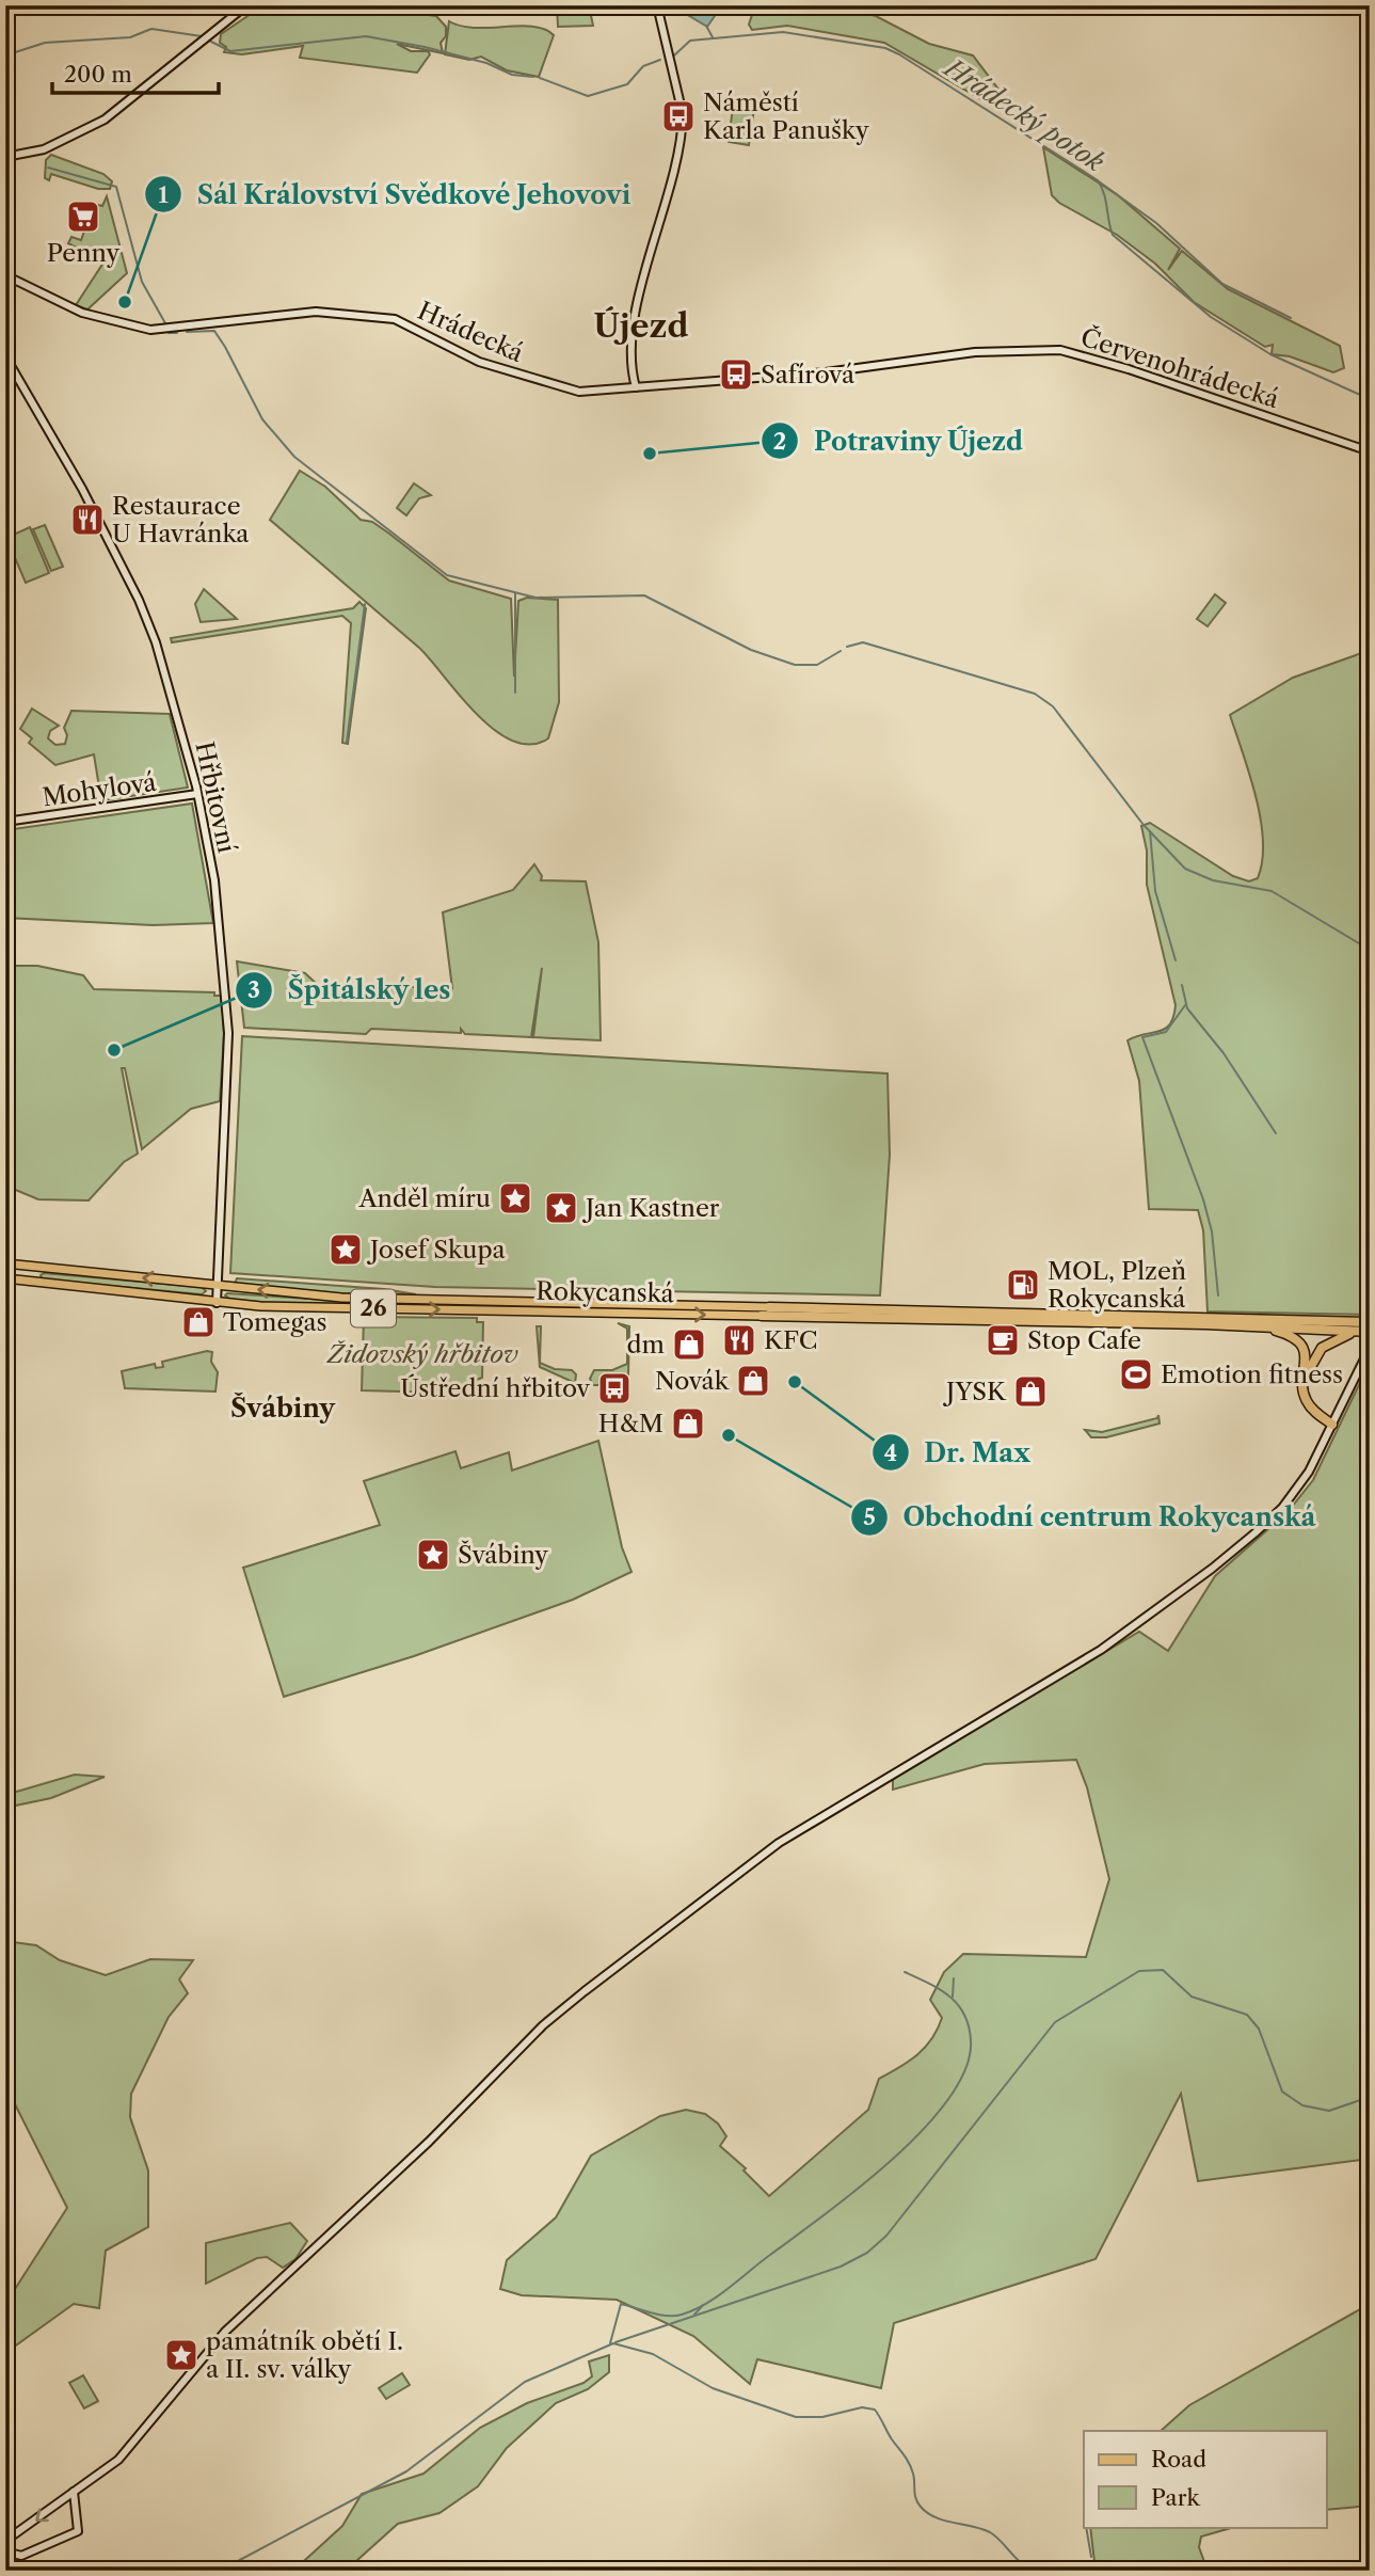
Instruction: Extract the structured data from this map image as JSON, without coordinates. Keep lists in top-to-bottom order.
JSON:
{
  "streets": {
    "highway": ["Rokycanská", "26"],
    "street": [
      "Hrádecká",
      "Červenohrádecká",
      "Mohylová",
      "Hřbitovní"
    ]
  },
  "crossings": [
    ["Hrádecká", "Červenohrádecká"],
    ["Mohylová", "Hřbitovní"],
    ["Hřbitovní", "Rokycanská"],
    ["Rokycanská", "26"]
  ],
  "districts": ["Újezd", "Švábiny"],
  "water": ["Hrádecký potok"],
  "parks": ["Židovský hřbitov"],
  "places": {
    "bus stop": ["Náměstí Karla Panušky", "Safírová", "Ústřední hřbitov"],
    "supermarket": ["Penny"],
    "other": [
      "Sál Království Svědkové Jehovovi",
      "Potraviny Újezd",
      "Špitálský les",
      "Dr. Max",
      "Obchodní centrum Rokycanská"
    ],
    "restaurant": ["Restaurace U Havránka", "KFC"],
    "place": [
      "Anděl míru",
      "Jan Kastner",
      "Josef Skupa",
      "Švábiny",
      "památník obětí I. a II. sv. války"
    ],
    "fuel station": ["MOL, Plzeň Rokycanská"],
    "shop": [
      "Tomegas",
      "dm",
      "Novák",
      "JYSK",
      "H&M"
    ],
    "cafe": ["Stop Cafe"],
    "sports": ["Emotion fitness"]
  },
  "legend": ["Road", "Park"],
  "scale_bar": "200 m"
}
